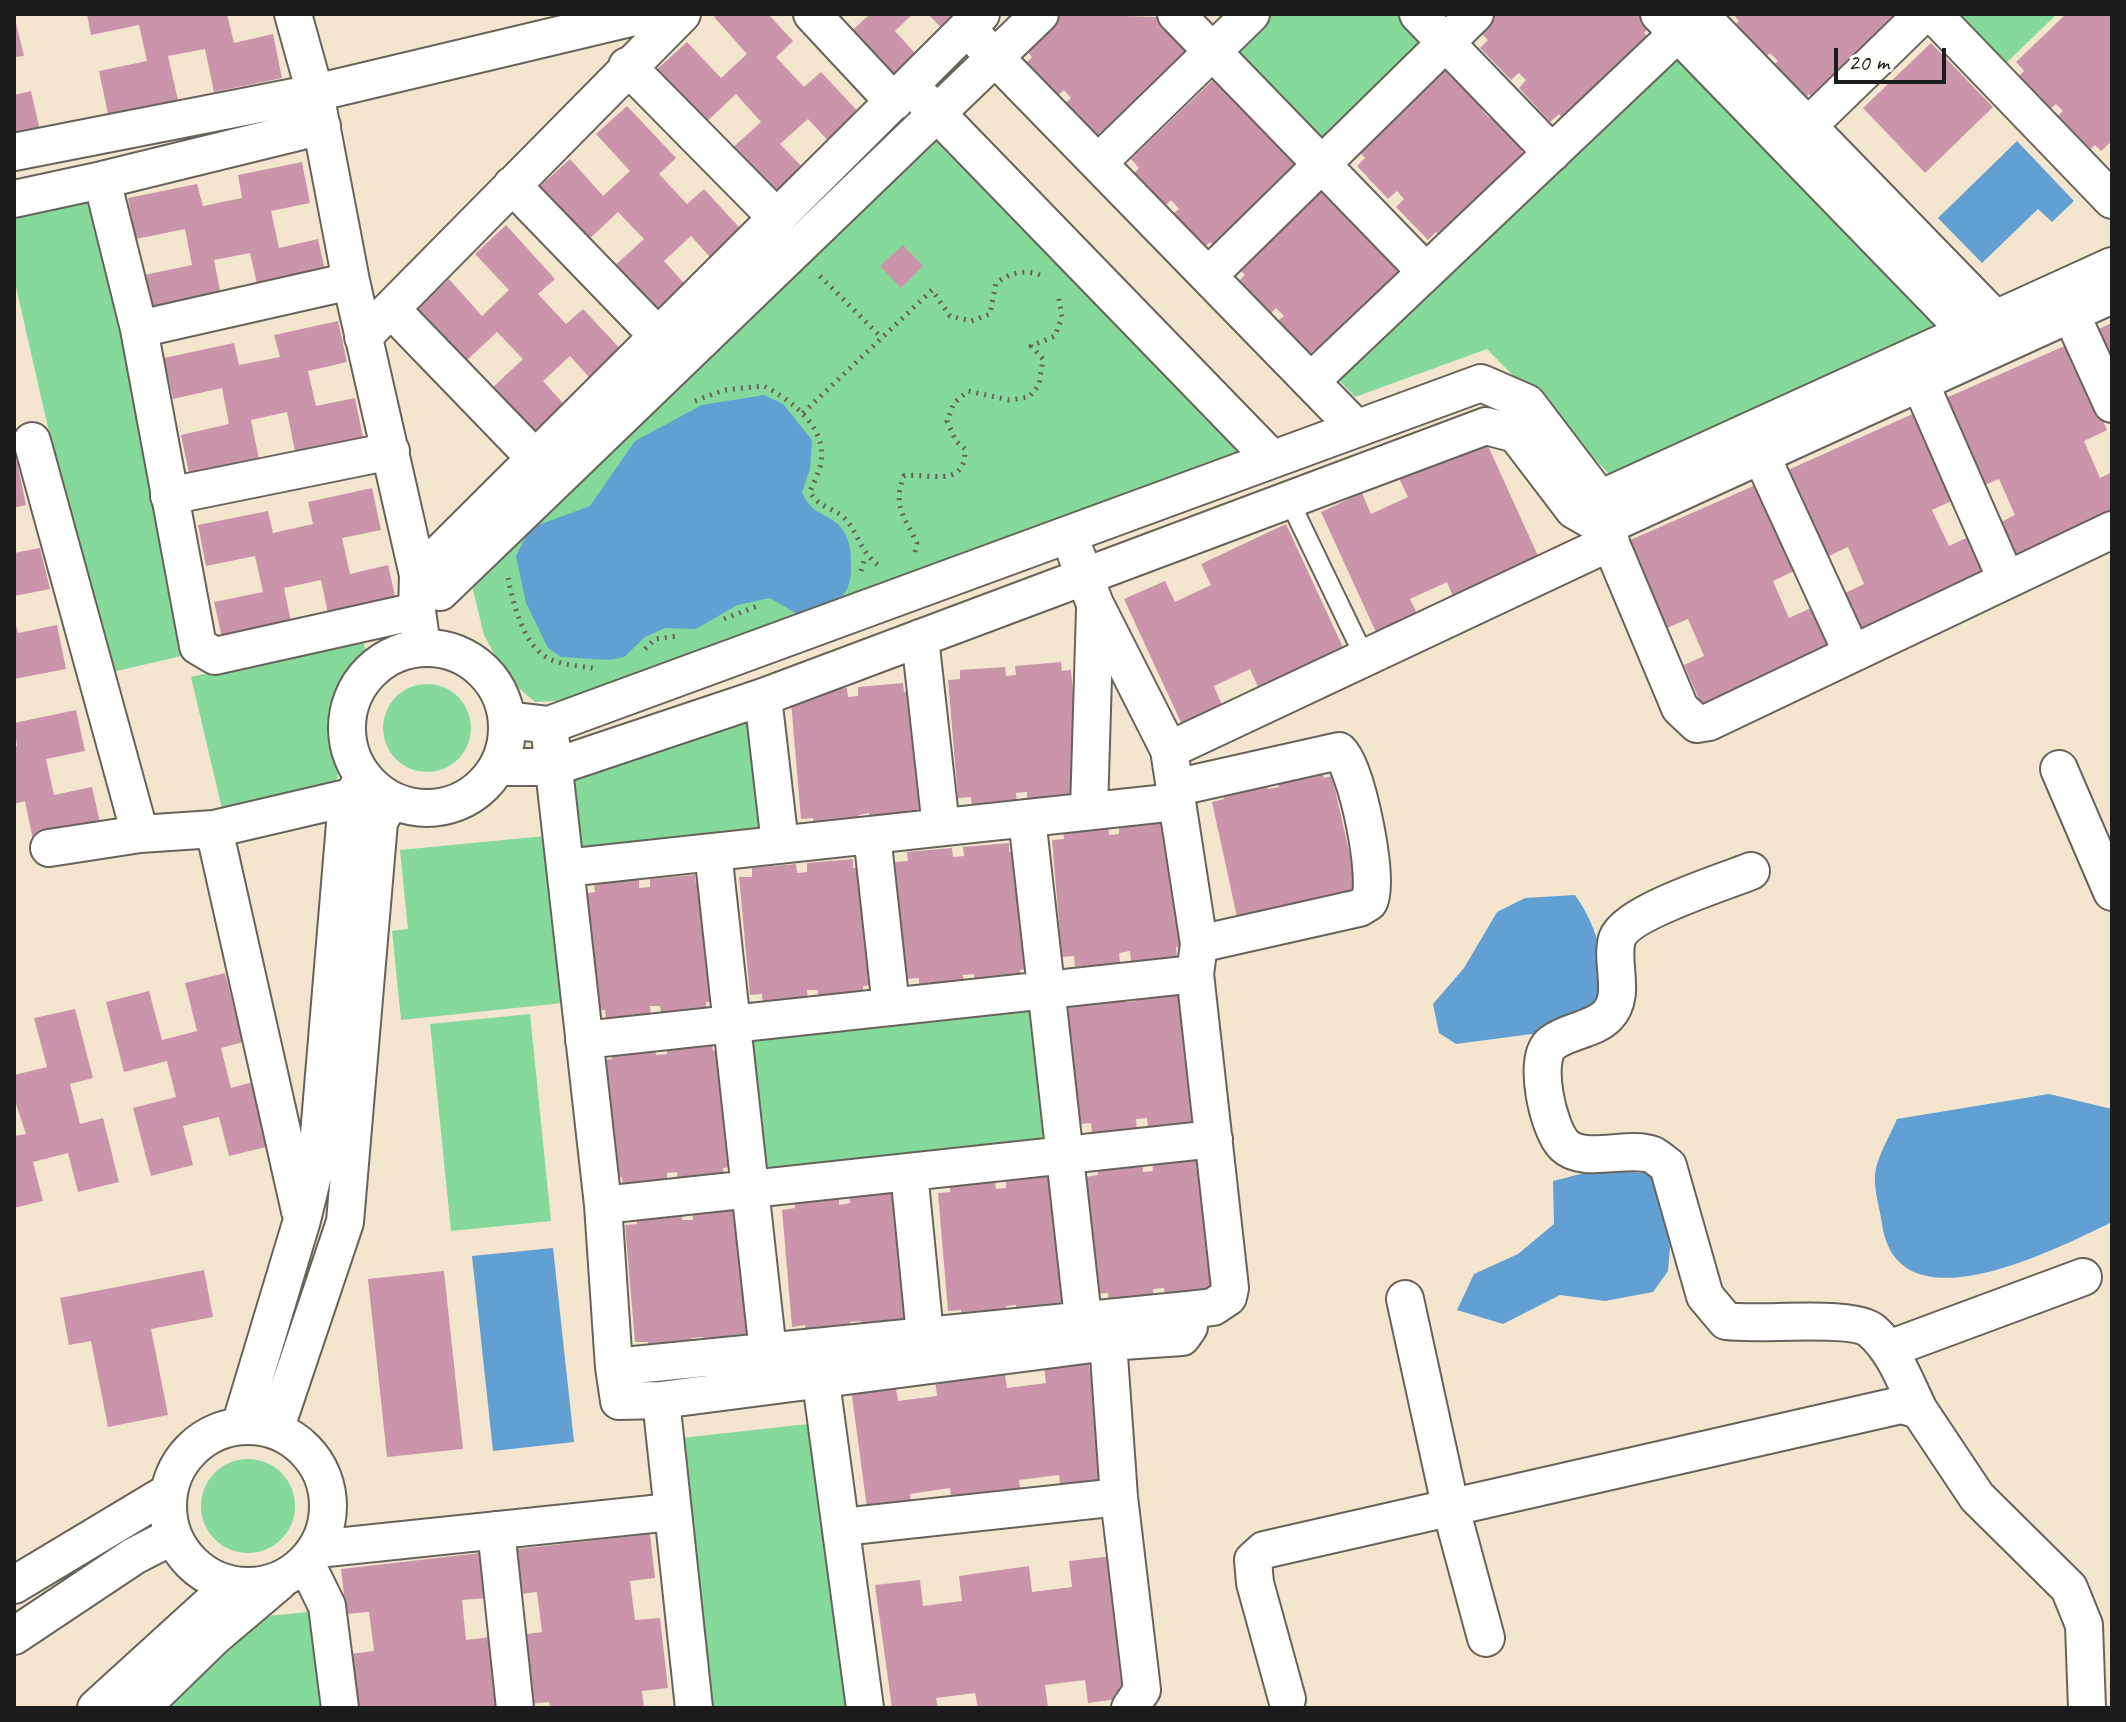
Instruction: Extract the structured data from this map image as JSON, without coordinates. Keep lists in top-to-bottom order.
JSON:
{
  "scale_bar": "20 m"
}
